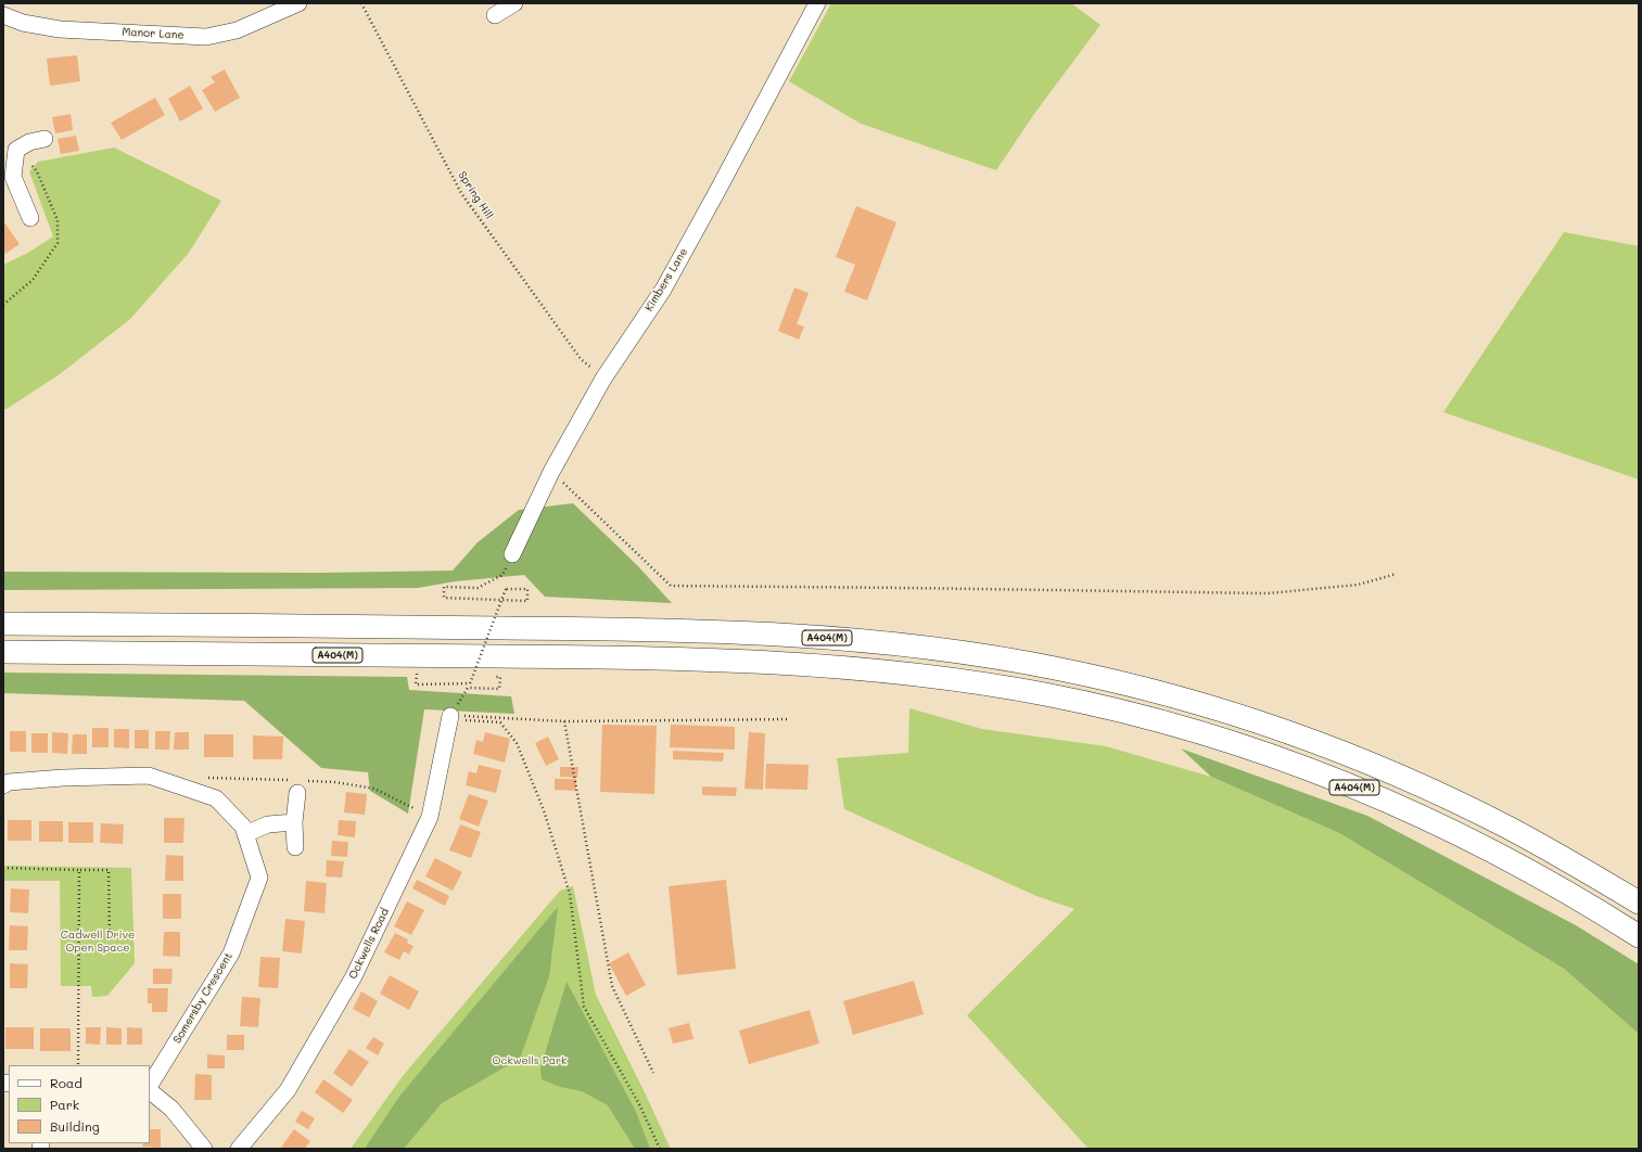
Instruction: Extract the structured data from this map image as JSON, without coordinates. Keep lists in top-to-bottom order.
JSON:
{
  "streets": {
    "highway": ["A404(M)"],
    "street": [
      "Manor Lane",
      "Kimbers Lane",
      "Ockwells Road",
      "Somersby Crescent"
    ],
    "path": ["Spring Hill"]
  },
  "crossings": [
    ["Spring Hill", "Kimbers Lane"]
  ],
  "parks": ["Cadwell Drive Open Space", "Ockwells Park"],
  "legend": ["Road", "Park", "Building"]
}
